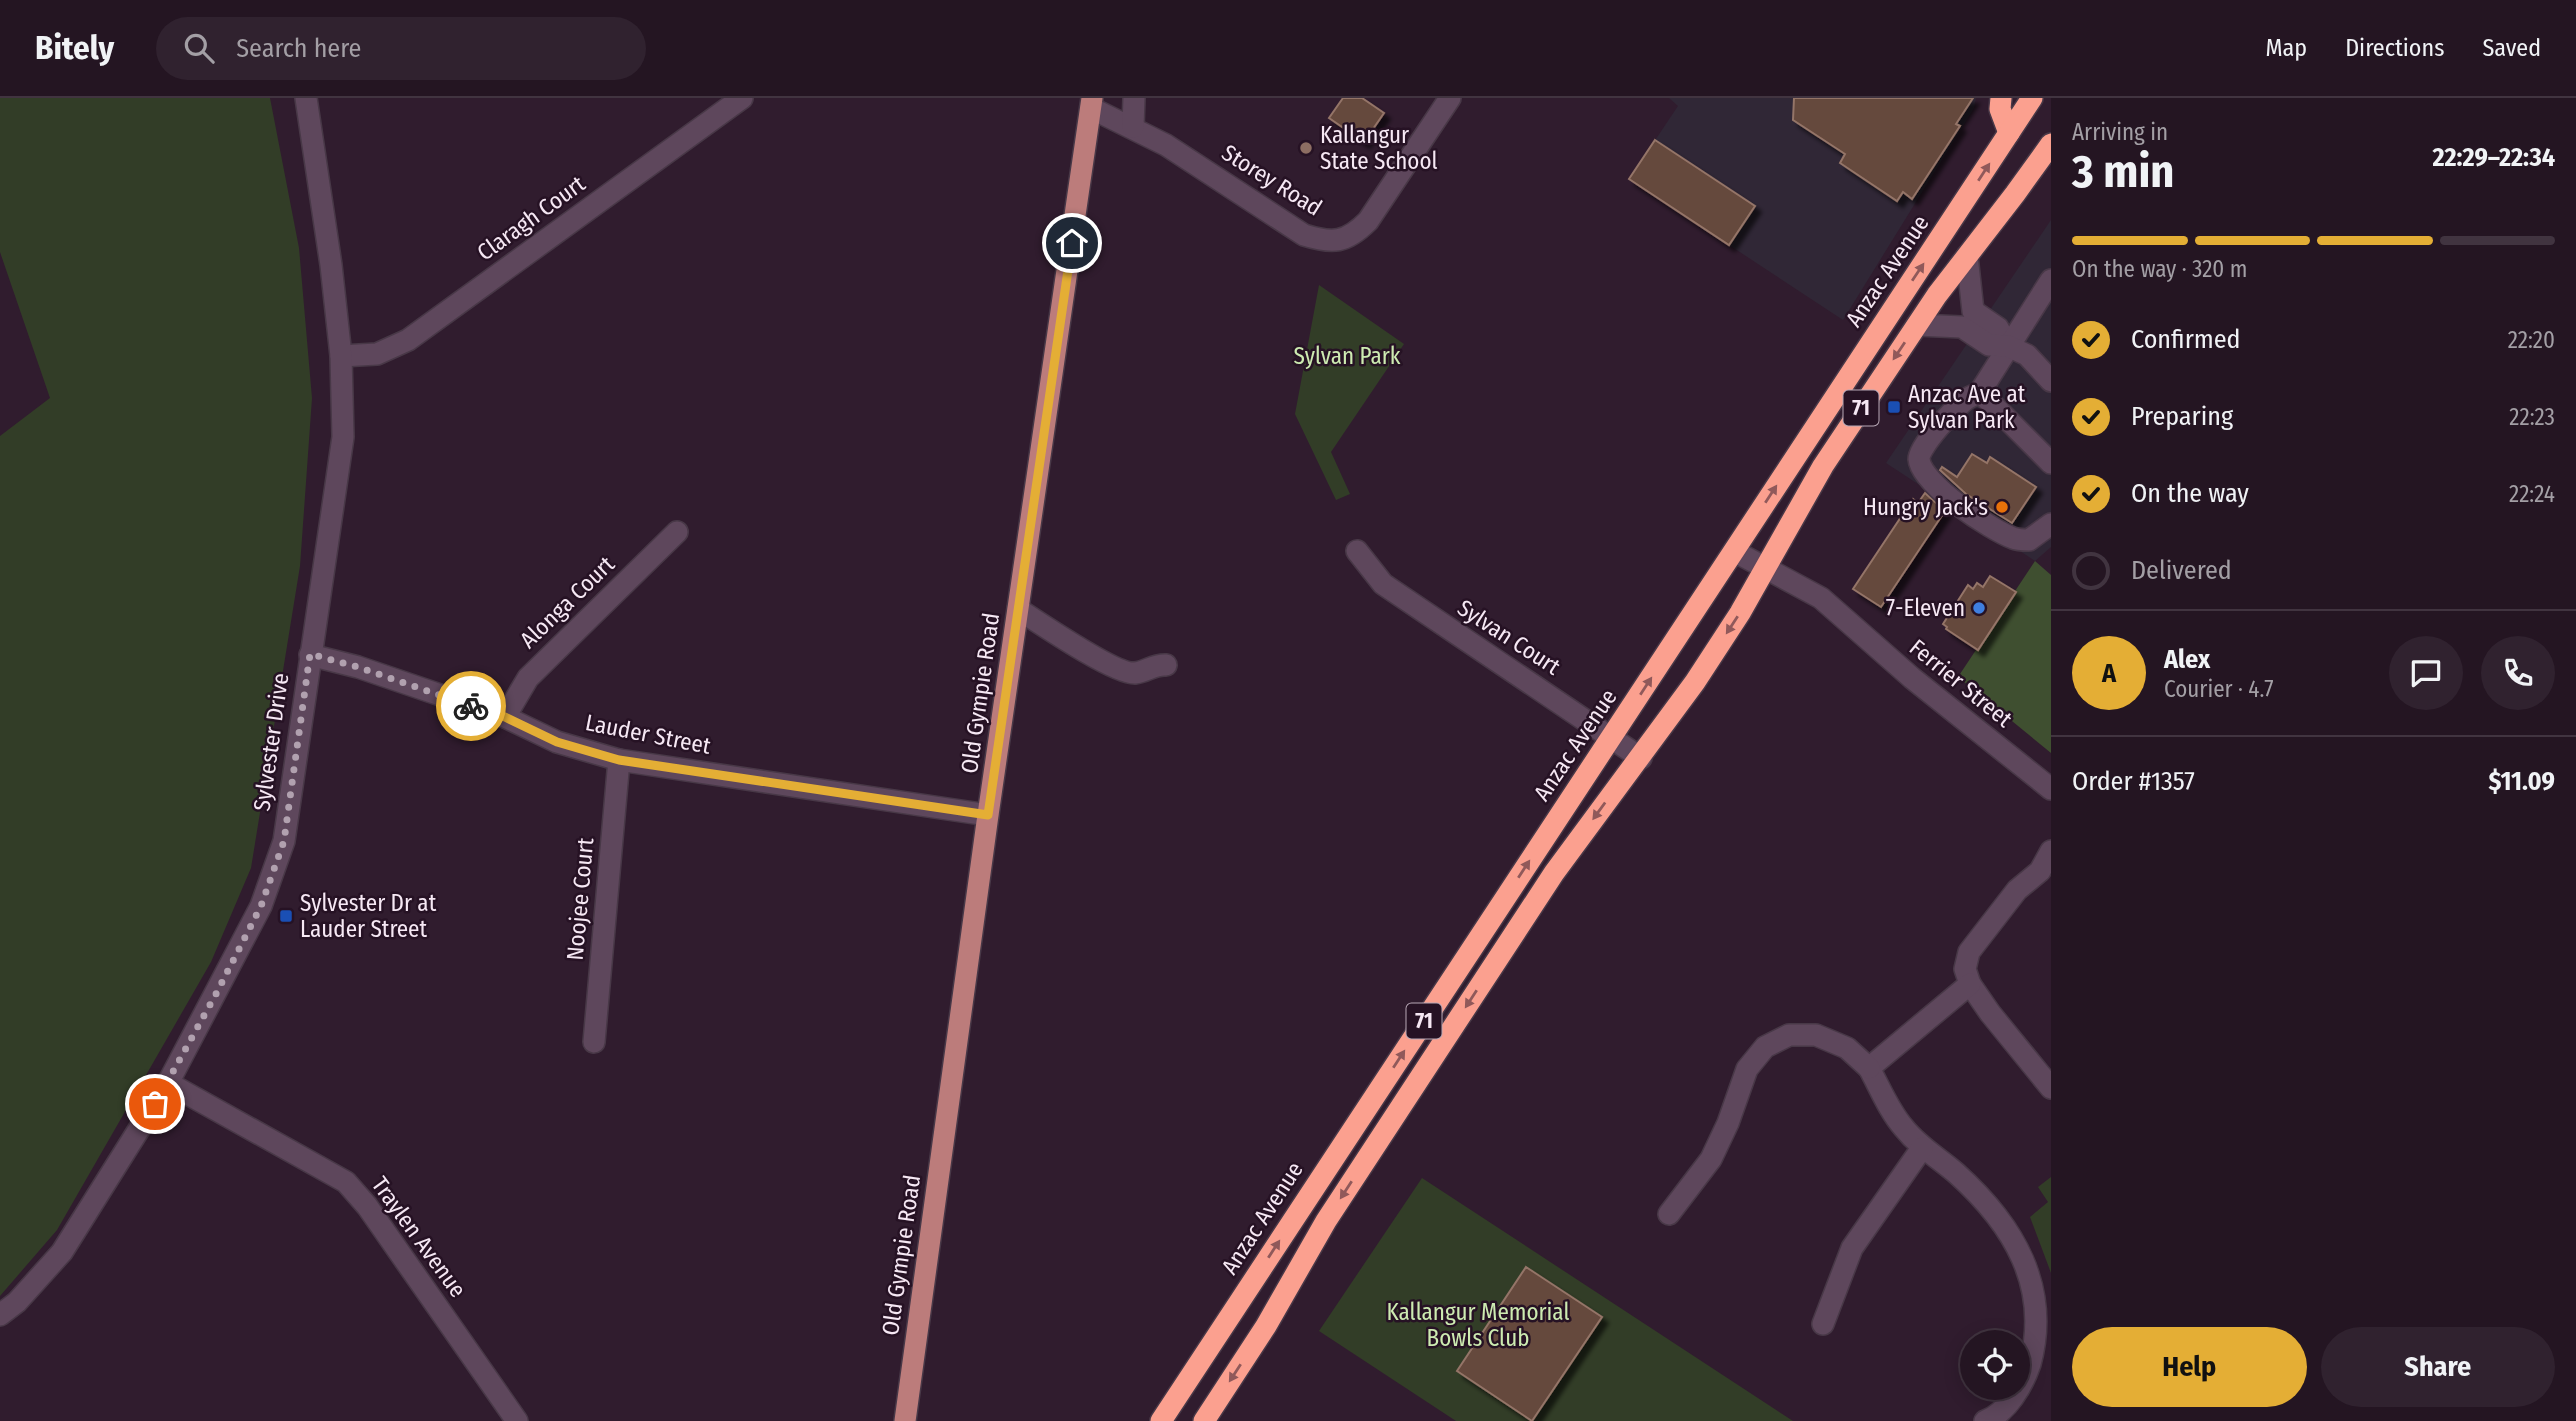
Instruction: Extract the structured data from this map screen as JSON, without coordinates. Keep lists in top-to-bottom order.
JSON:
{
  "streets": {
    "highway": ["Anzac Avenue", "71"],
    "main road": ["Old Gympie Road"],
    "street": [
      "Storey Road",
      "Claragh Court",
      "Alonga Court",
      "Sylvan Court",
      "Ferrier Street",
      "Lauder Street",
      "Sylvester Drive",
      "Noojee Court",
      "Traylen Avenue"
    ]
  },
  "crossings": [
    ["Storey Road", "Old Gympie Road"],
    ["Claragh Court", "Sylvester Drive"],
    ["Anzac Avenue", "Sylvan Court"],
    ["Anzac Avenue", "Ferrier Street"],
    ["71", "Sylvan Court"],
    ["71", "Ferrier Street"],
    ["Alonga Court", "Lauder Street"],
    ["Old Gympie Road", "Lauder Street"],
    ["Lauder Street", "Sylvester Drive"],
    ["Lauder Street", "Noojee Court"],
    ["Sylvester Drive", "Traylen Avenue"]
  ],
  "parks": ["Sylvan Park", "Kallangur Memorial Bowls Club"],
  "places": {
    "other": ["Kallangur State School", "Hungry Jack's", "7-Eleven"],
    "transit": ["Anzac Ave at Sylvan Park", "Sylvester Dr at Lauder Street"]
  },
  "page": {
    "header": "Bitely",
    "search": "Search here",
    "nav": ["Map", "Directions", "Saved"],
    "heading": ["3 min", "Arriving in", "22:29–22:34"],
    "panel": [
      "Alex",
      "Courier · 4.7",
      "Order #1357",
      "$11.09"
    ],
    "bar": "On the way · 320 m",
    "list": [
      ["Confirmed", "22:20"],
      ["Preparing", "22:23"],
      ["On the way", "22:24"],
      "Delivered"
    ],
    "round": "A",
    "buttons": ["Help", "Share"]
  }
}
